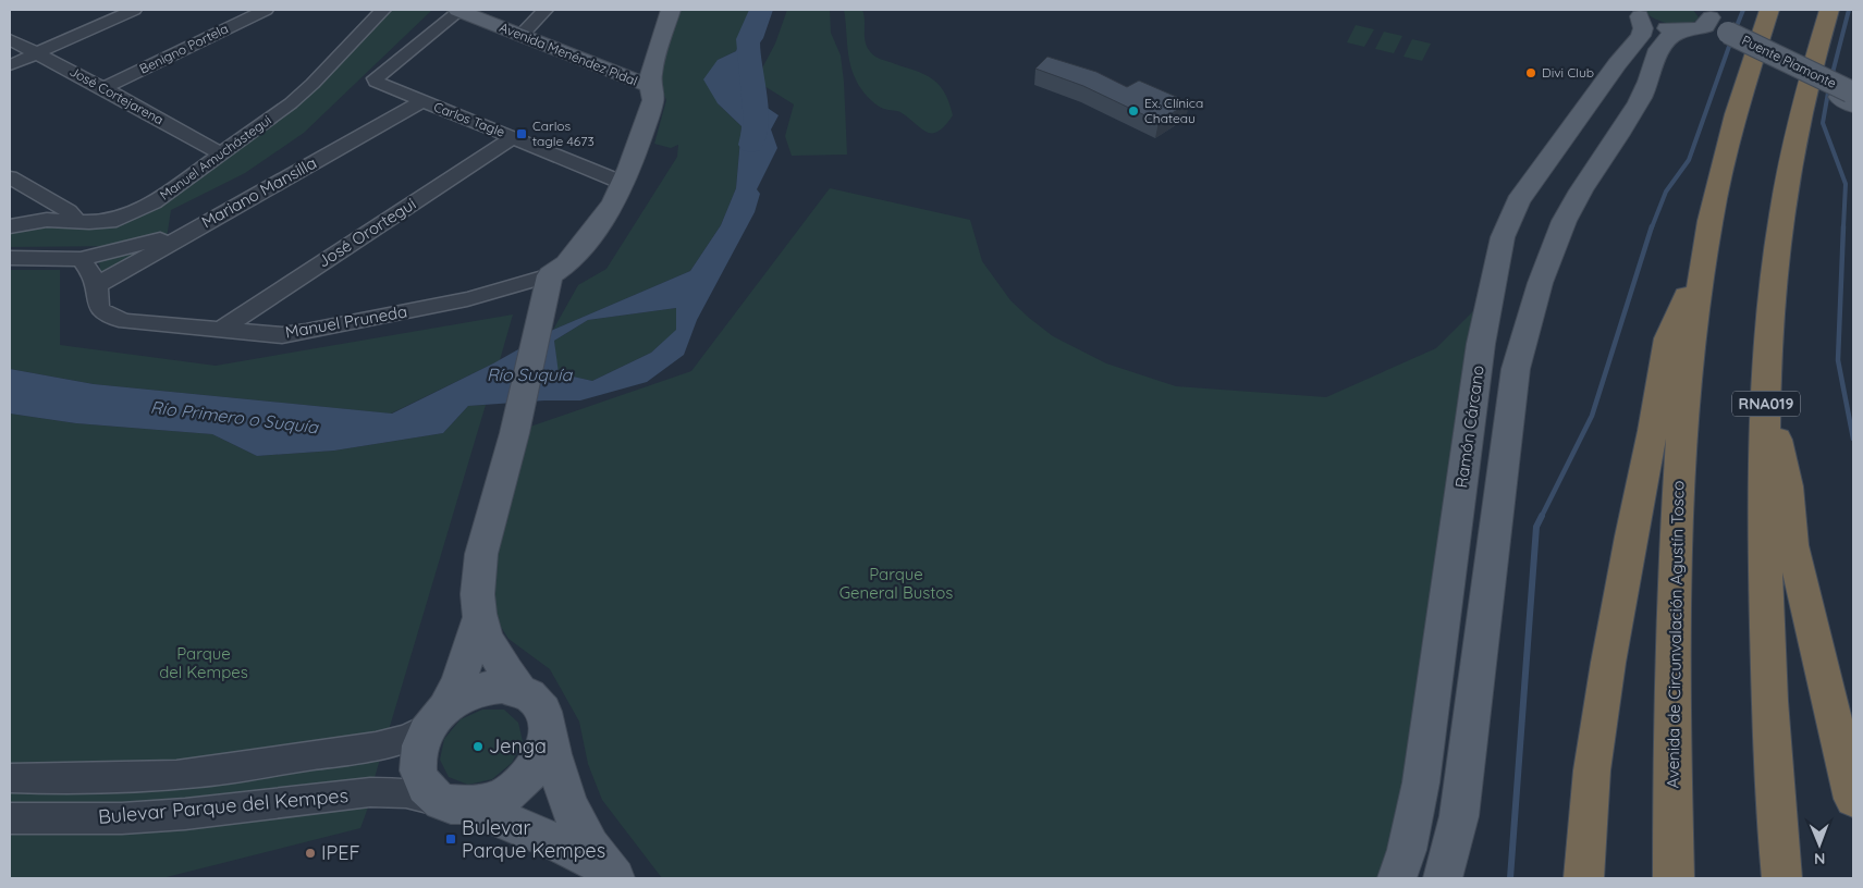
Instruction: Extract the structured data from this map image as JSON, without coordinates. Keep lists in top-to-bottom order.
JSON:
{
  "streets": {
    "highway": ["RNA019", "Avenida de Circunvalación Agustín Tosco"],
    "main road": ["Avenida Menéndez Pidal", "Puente Piamonte", "Ramón Cárcano"],
    "street": [
      "Benigno Portela",
      "José Cortejarena",
      "Carlos Tagle",
      "Manuel Amuchástegui",
      "Mariano Mansilla",
      "José Orortegui",
      "Manuel Pruneda",
      "Bulevar Parque del Kempes"
    ]
  },
  "crossings": [
    ["Benigno Portela", "José Cortejarena"],
    ["Avenida Menéndez Pidal", "Carlos Tagle"],
    ["José Cortejarena", "Manuel Amuchástegui"],
    ["Carlos Tagle", "Mariano Mansilla"],
    ["Carlos Tagle", "José Orortegui"],
    ["Mariano Mansilla", "Manuel Pruneda"],
    ["José Orortegui", "Manuel Pruneda"]
  ],
  "water": ["Río Suquía", "Río Primero o Suquía"],
  "parks": ["Parque General Bustos", "Parque del Kempes"],
  "places": {
    "other": [
      "Divi Club",
      "Ex. Clínica Chateau",
      "Jenga",
      "IPEF"
    ],
    "transit": ["Carlos tagle 4673", "Bulevar Parque Kempes"]
  },
  "north": "bottom"
}
